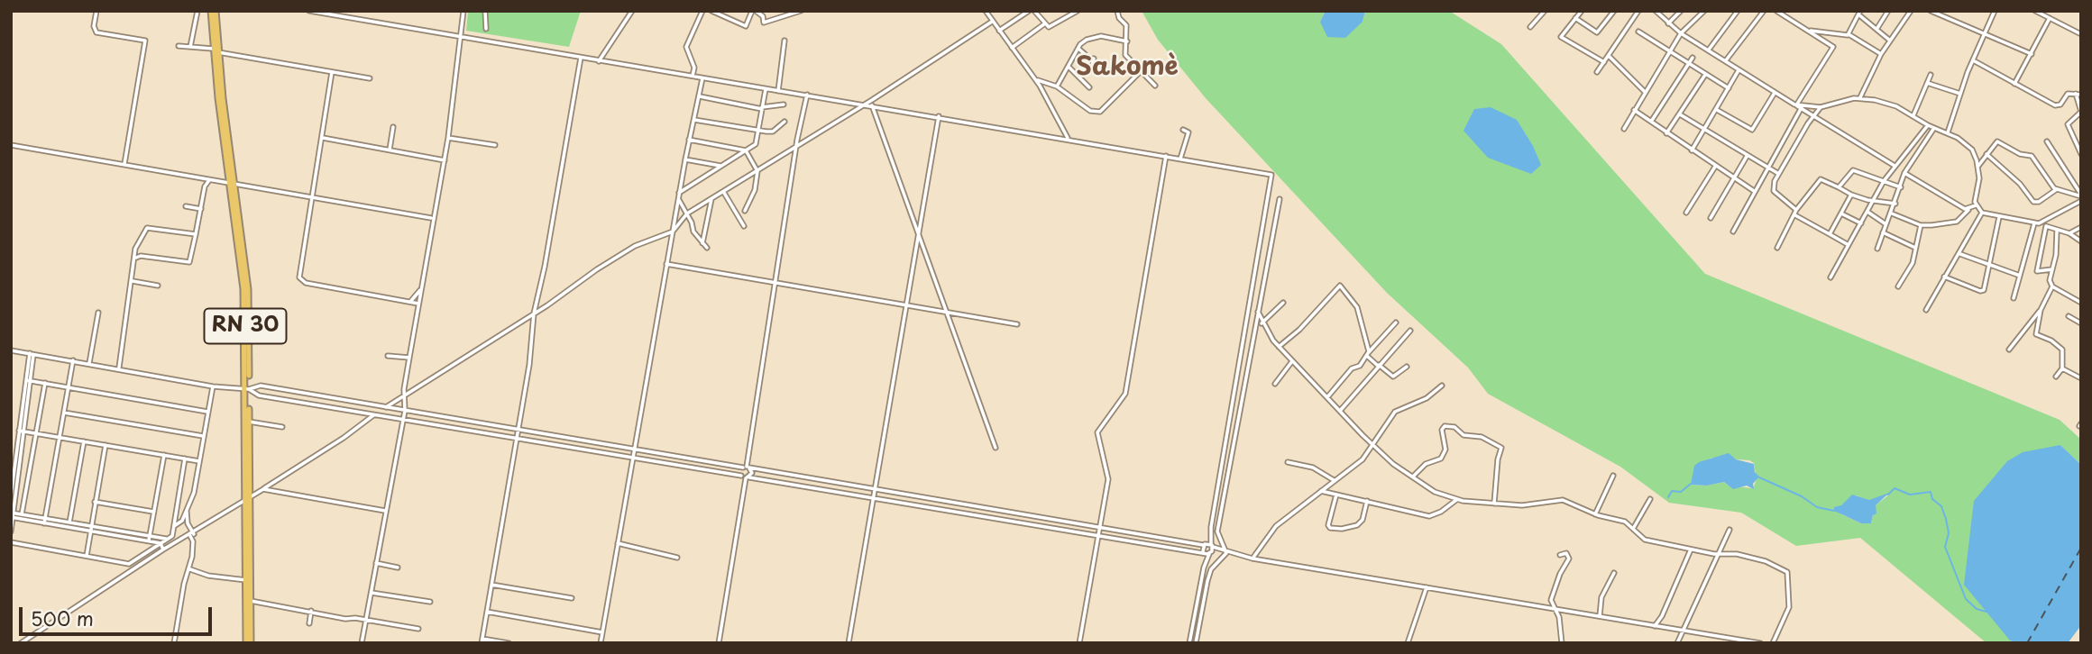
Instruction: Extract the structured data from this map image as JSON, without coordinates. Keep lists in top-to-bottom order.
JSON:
{
  "streets": {
    "main road": ["RN 30"]
  },
  "districts": ["Sakomè"],
  "scale_bar": "500 m"
}
